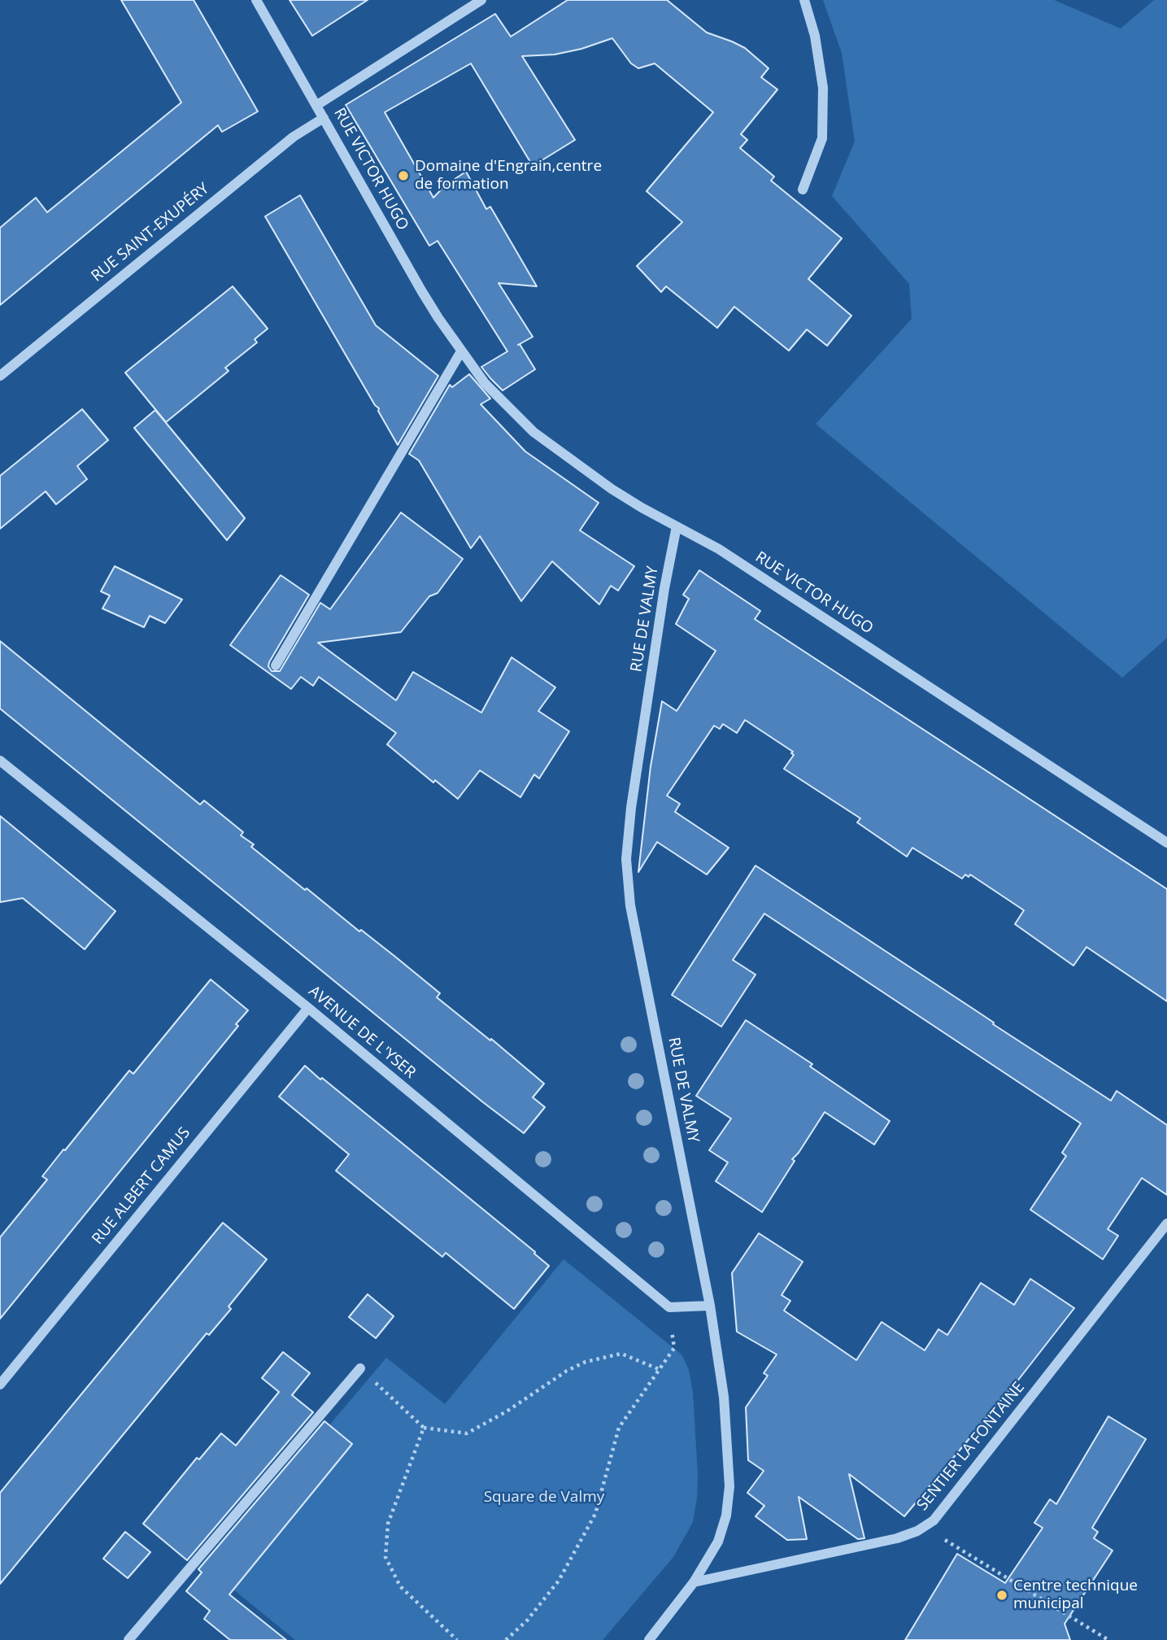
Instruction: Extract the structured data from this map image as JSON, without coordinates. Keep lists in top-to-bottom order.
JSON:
{
  "streets": {
    "street": [
      "RUE VICTOR HUGO",
      "RUE SAINT-EXUPÉRY",
      "RUE DE VALMY",
      "AVENUE DE L'YSER",
      "RUE ALBERT CAMUS",
      "SENTIER LA FONTAINE"
    ]
  },
  "crossings": [
    ["RUE VICTOR HUGO", "RUE SAINT-EXUPÉRY"],
    ["RUE VICTOR HUGO", "RUE DE VALMY"],
    ["RUE DE VALMY", "SENTIER LA FONTAINE"],
    ["AVENUE DE L'YSER", "RUE ALBERT CAMUS"]
  ],
  "parks": ["Square de Valmy"],
  "places": ["Domaine d'Engrain,centre de formation", "Centre technique municipal"]
}
